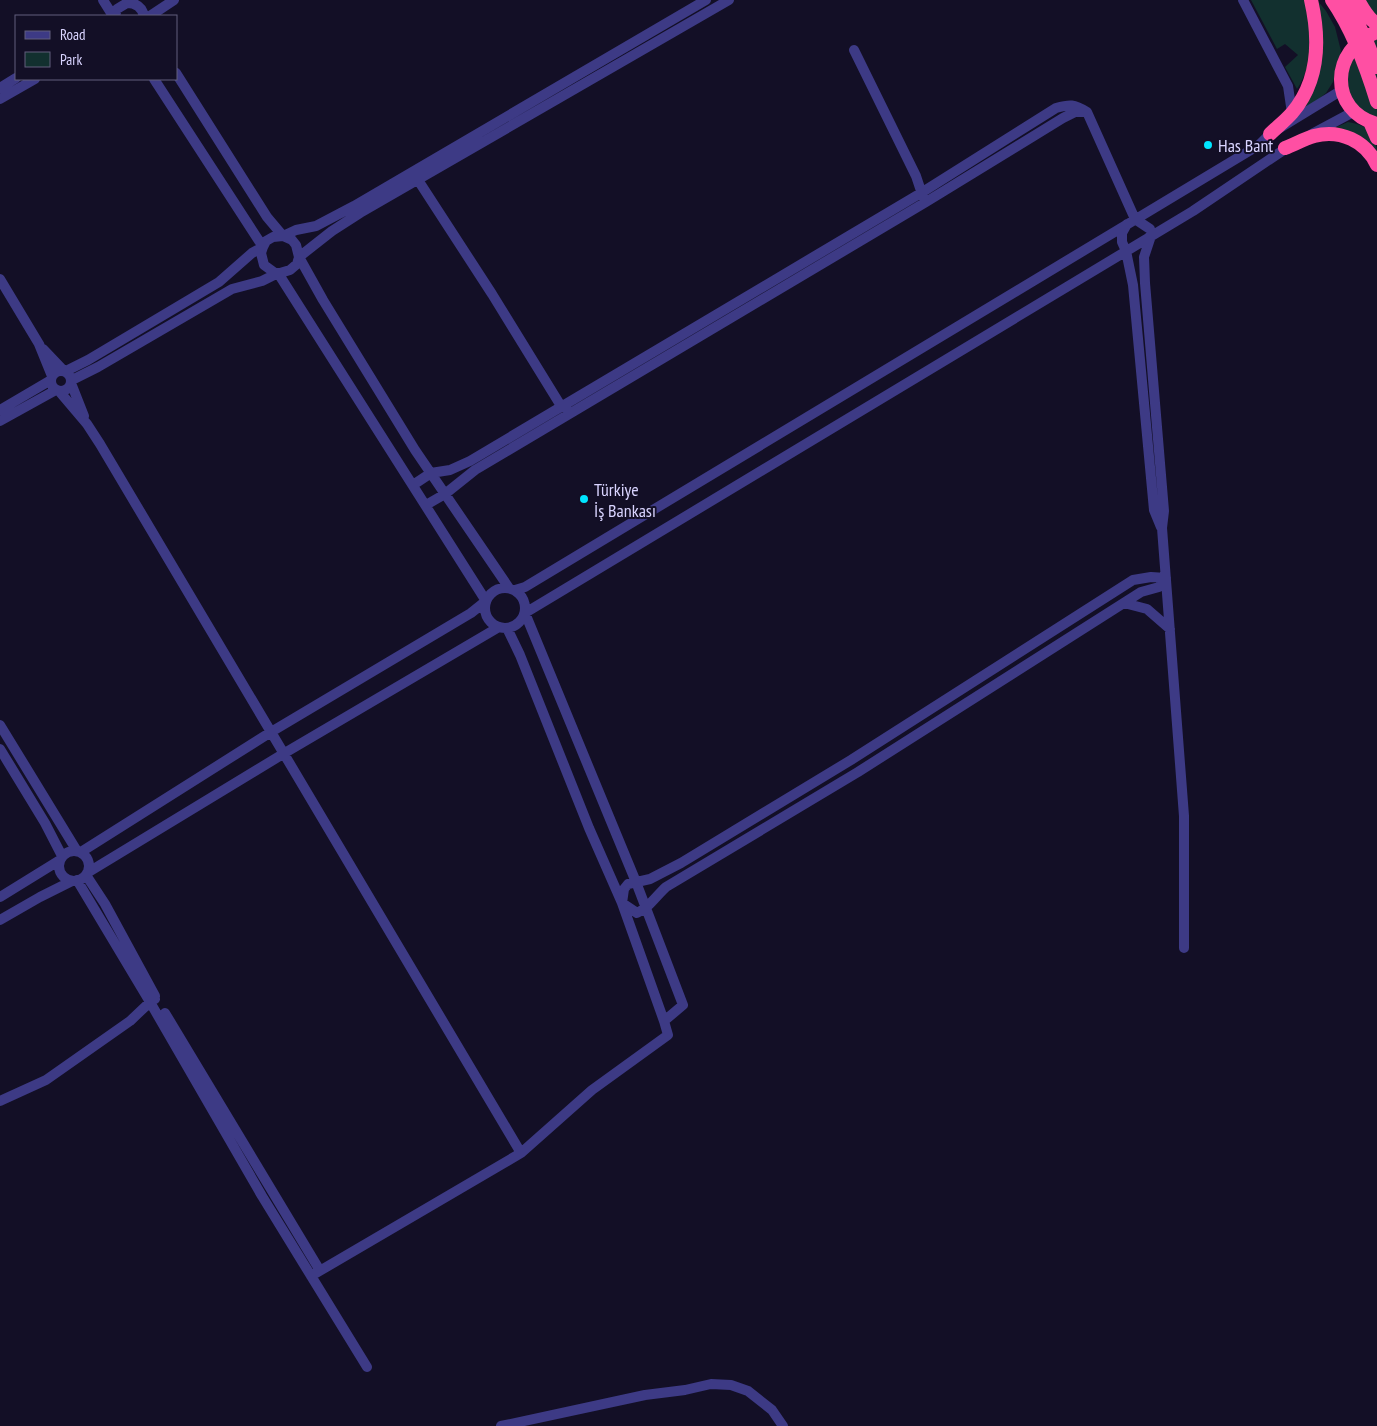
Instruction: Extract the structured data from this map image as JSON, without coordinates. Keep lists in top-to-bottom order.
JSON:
{
  "places": ["Has Bant", "Türkiye İş Bankası"],
  "legend": ["Road", "Park"]
}
